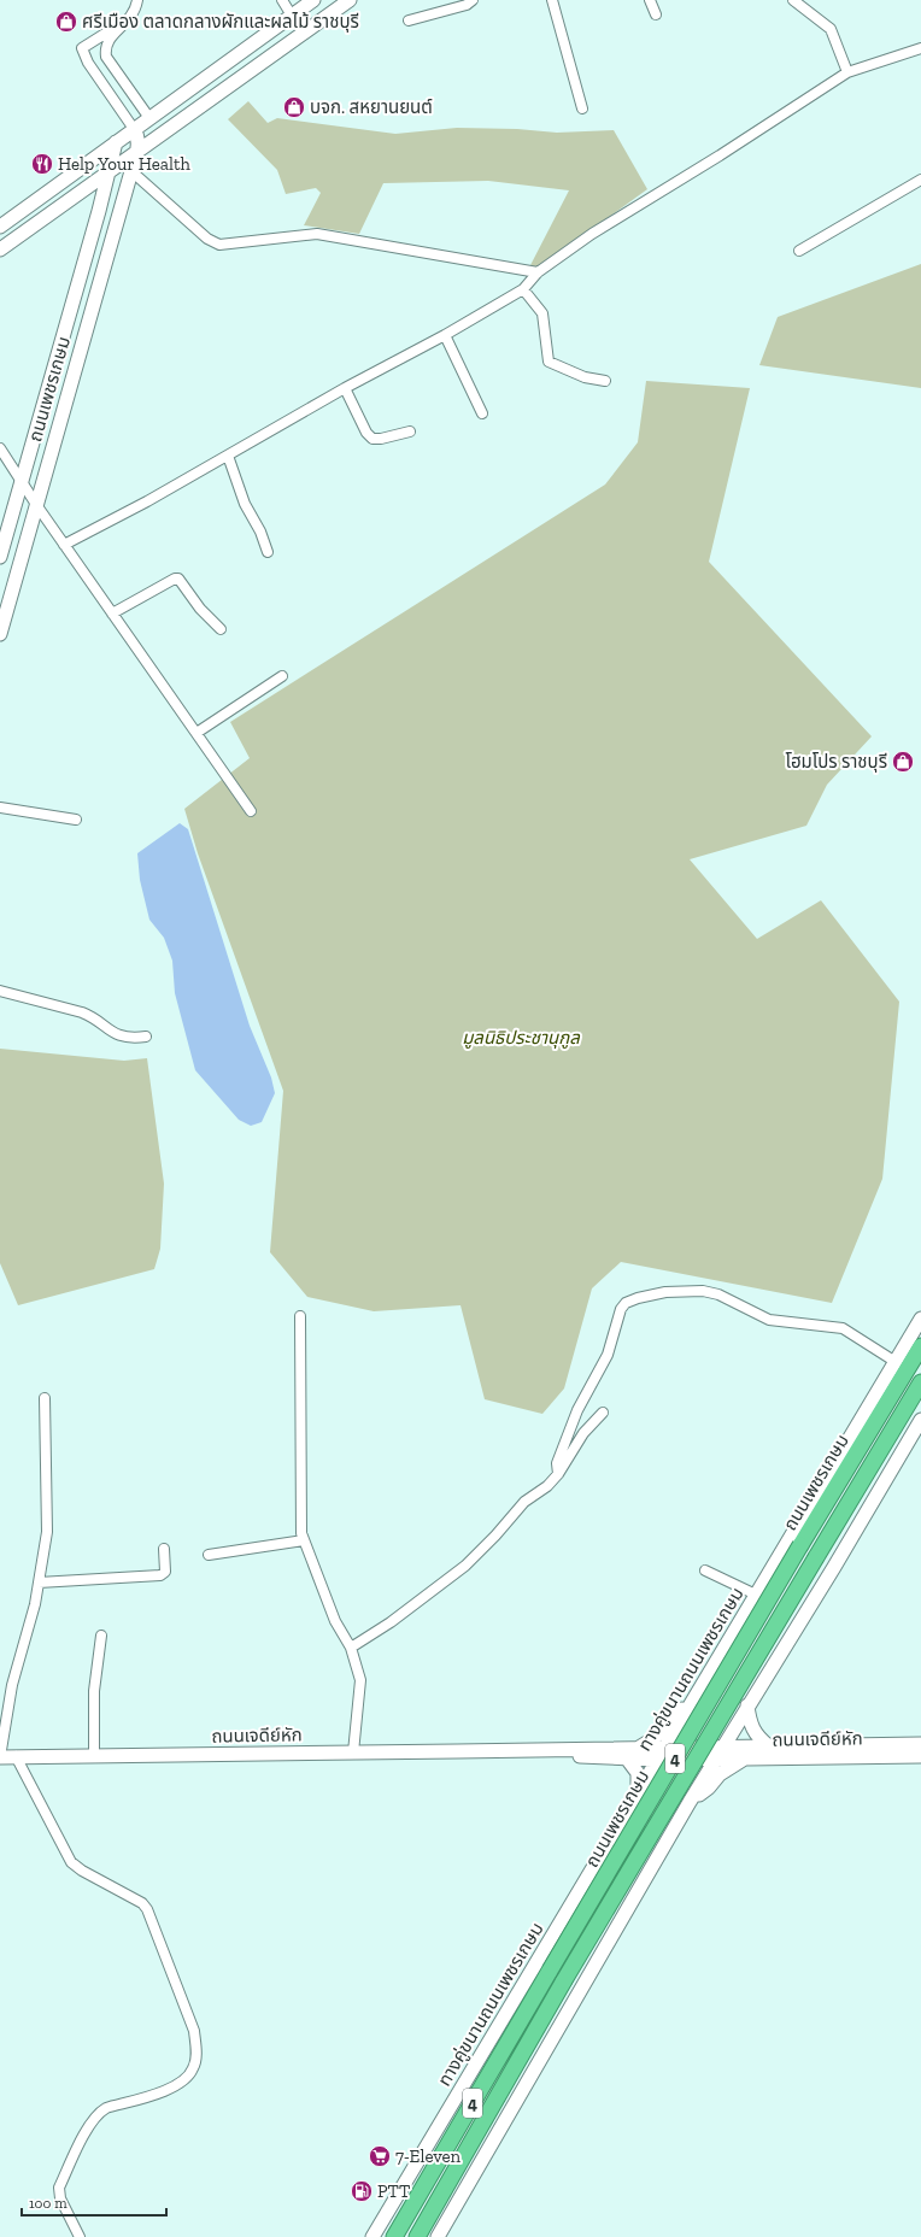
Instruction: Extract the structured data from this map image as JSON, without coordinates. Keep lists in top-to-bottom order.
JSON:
{
  "streets": {
    "highway": ["ถนนเพชรเกษม", "4"],
    "main road": ["ทางคู่ขนานถนนเพชรเกษม", "ถนนเจดีย์หัก"]
  },
  "crossings": [
    ["ทางคู่ขนานถนนเพชรเกษม", "ถนนเจดีย์หัก"],
    ["ถนนเจดีย์หัก", "4"]
  ],
  "parks": ["มูลนิธิประชานุกูล"],
  "places": {
    "shop": ["ศรีเมือง ตลาดกลางผักและผลไม้ ราชบุรี", "บจก. สหยานยนต์", "โฮมโปร ราชบุรี"],
    "restaurant": ["Help Your Health"],
    "supermarket": ["7-Eleven"],
    "fuel station": ["PTT"]
  },
  "scale_bar": "100 m"
}
